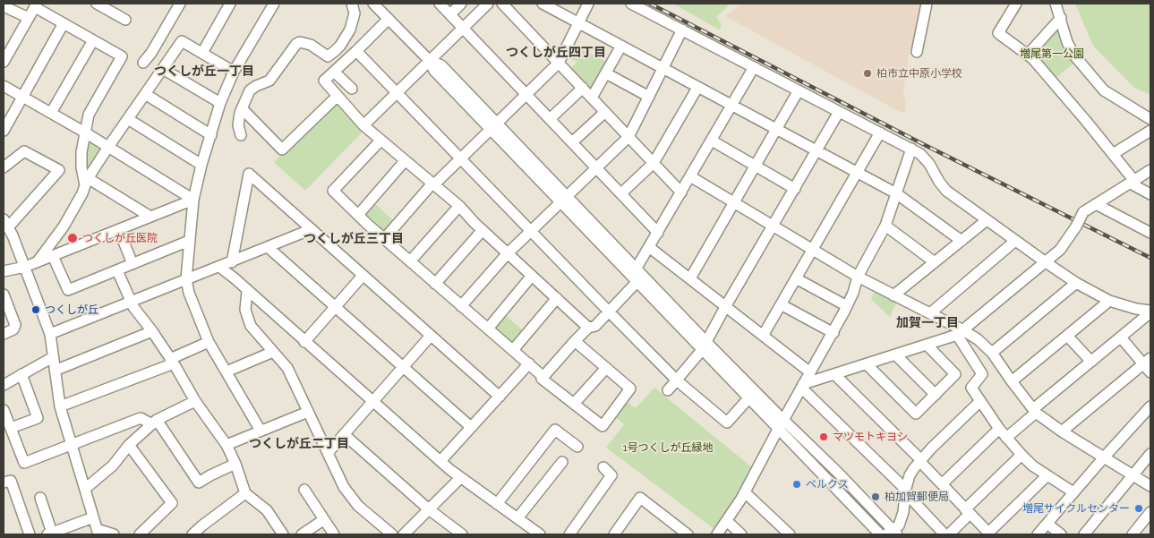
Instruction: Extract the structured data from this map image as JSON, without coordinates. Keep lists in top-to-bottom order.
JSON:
{
  "districts": [
    "つくしが丘四丁目",
    "つくしが丘一丁目",
    "つくしが丘三丁目",
    "加賀一丁目",
    "つくしが丘二丁目"
  ],
  "parks": ["増尾第一公園", "1号つくしが丘緑地"],
  "places": [
    "柏市立中原小学校",
    "つくしが丘医院",
    "つくしが丘",
    "マツモトキヨシ",
    "ベルクス",
    "柏加賀郵便局",
    "増尾サイクルセンター"
  ]
}
